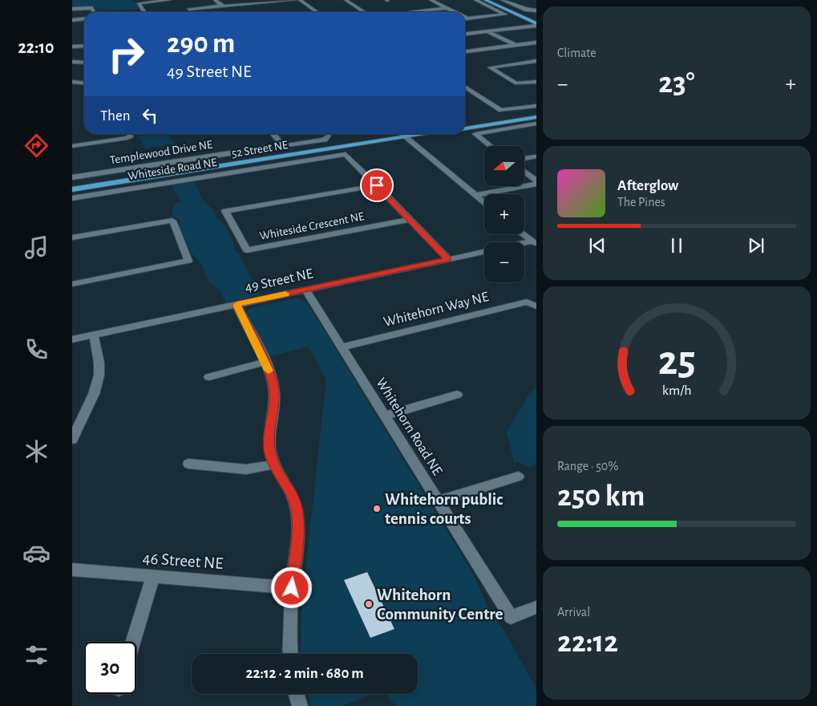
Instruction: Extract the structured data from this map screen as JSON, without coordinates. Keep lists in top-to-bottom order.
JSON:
{
  "streets": {
    "main road": ["52 Street NE"],
    "street": [
      "Templewood Drive NE",
      "Whiteside Road NE",
      "Whiteside Crescent NE",
      "49 Street NE",
      "Whitehorn Way NE",
      "Whitehorn Road NE",
      "46 Street NE"
    ]
  },
  "crossings": [
    ["Whiteside Road NE", "Whiteside Crescent NE"],
    ["Whiteside Road NE", "49 Street NE"],
    ["49 Street NE", "Whitehorn Road NE"],
    ["Whitehorn Way NE", "Whitehorn Road NE"]
  ],
  "places": ["Whitehorn public tennis courts", "Whitehorn Community Centre"],
  "north": "left",
  "page": {
    "tabs": "22:10",
    "tile": [
      "Climate",
      ["Range · 50%", "250 km"],
      ["Arrival", "22:12"]
    ],
    "turn": ["290 m", "49 Street NE"],
    "heat": ["−", "23°", "+"],
    "then": "Then",
    "map_buttons": ["+", "−"],
    "song": ["Afterglow", "The Pines"],
    "limit": "30",
    "trip": "22:12 · 2 min · 680 m",
    "gauge": ["25", "km/h"]
  }
}
